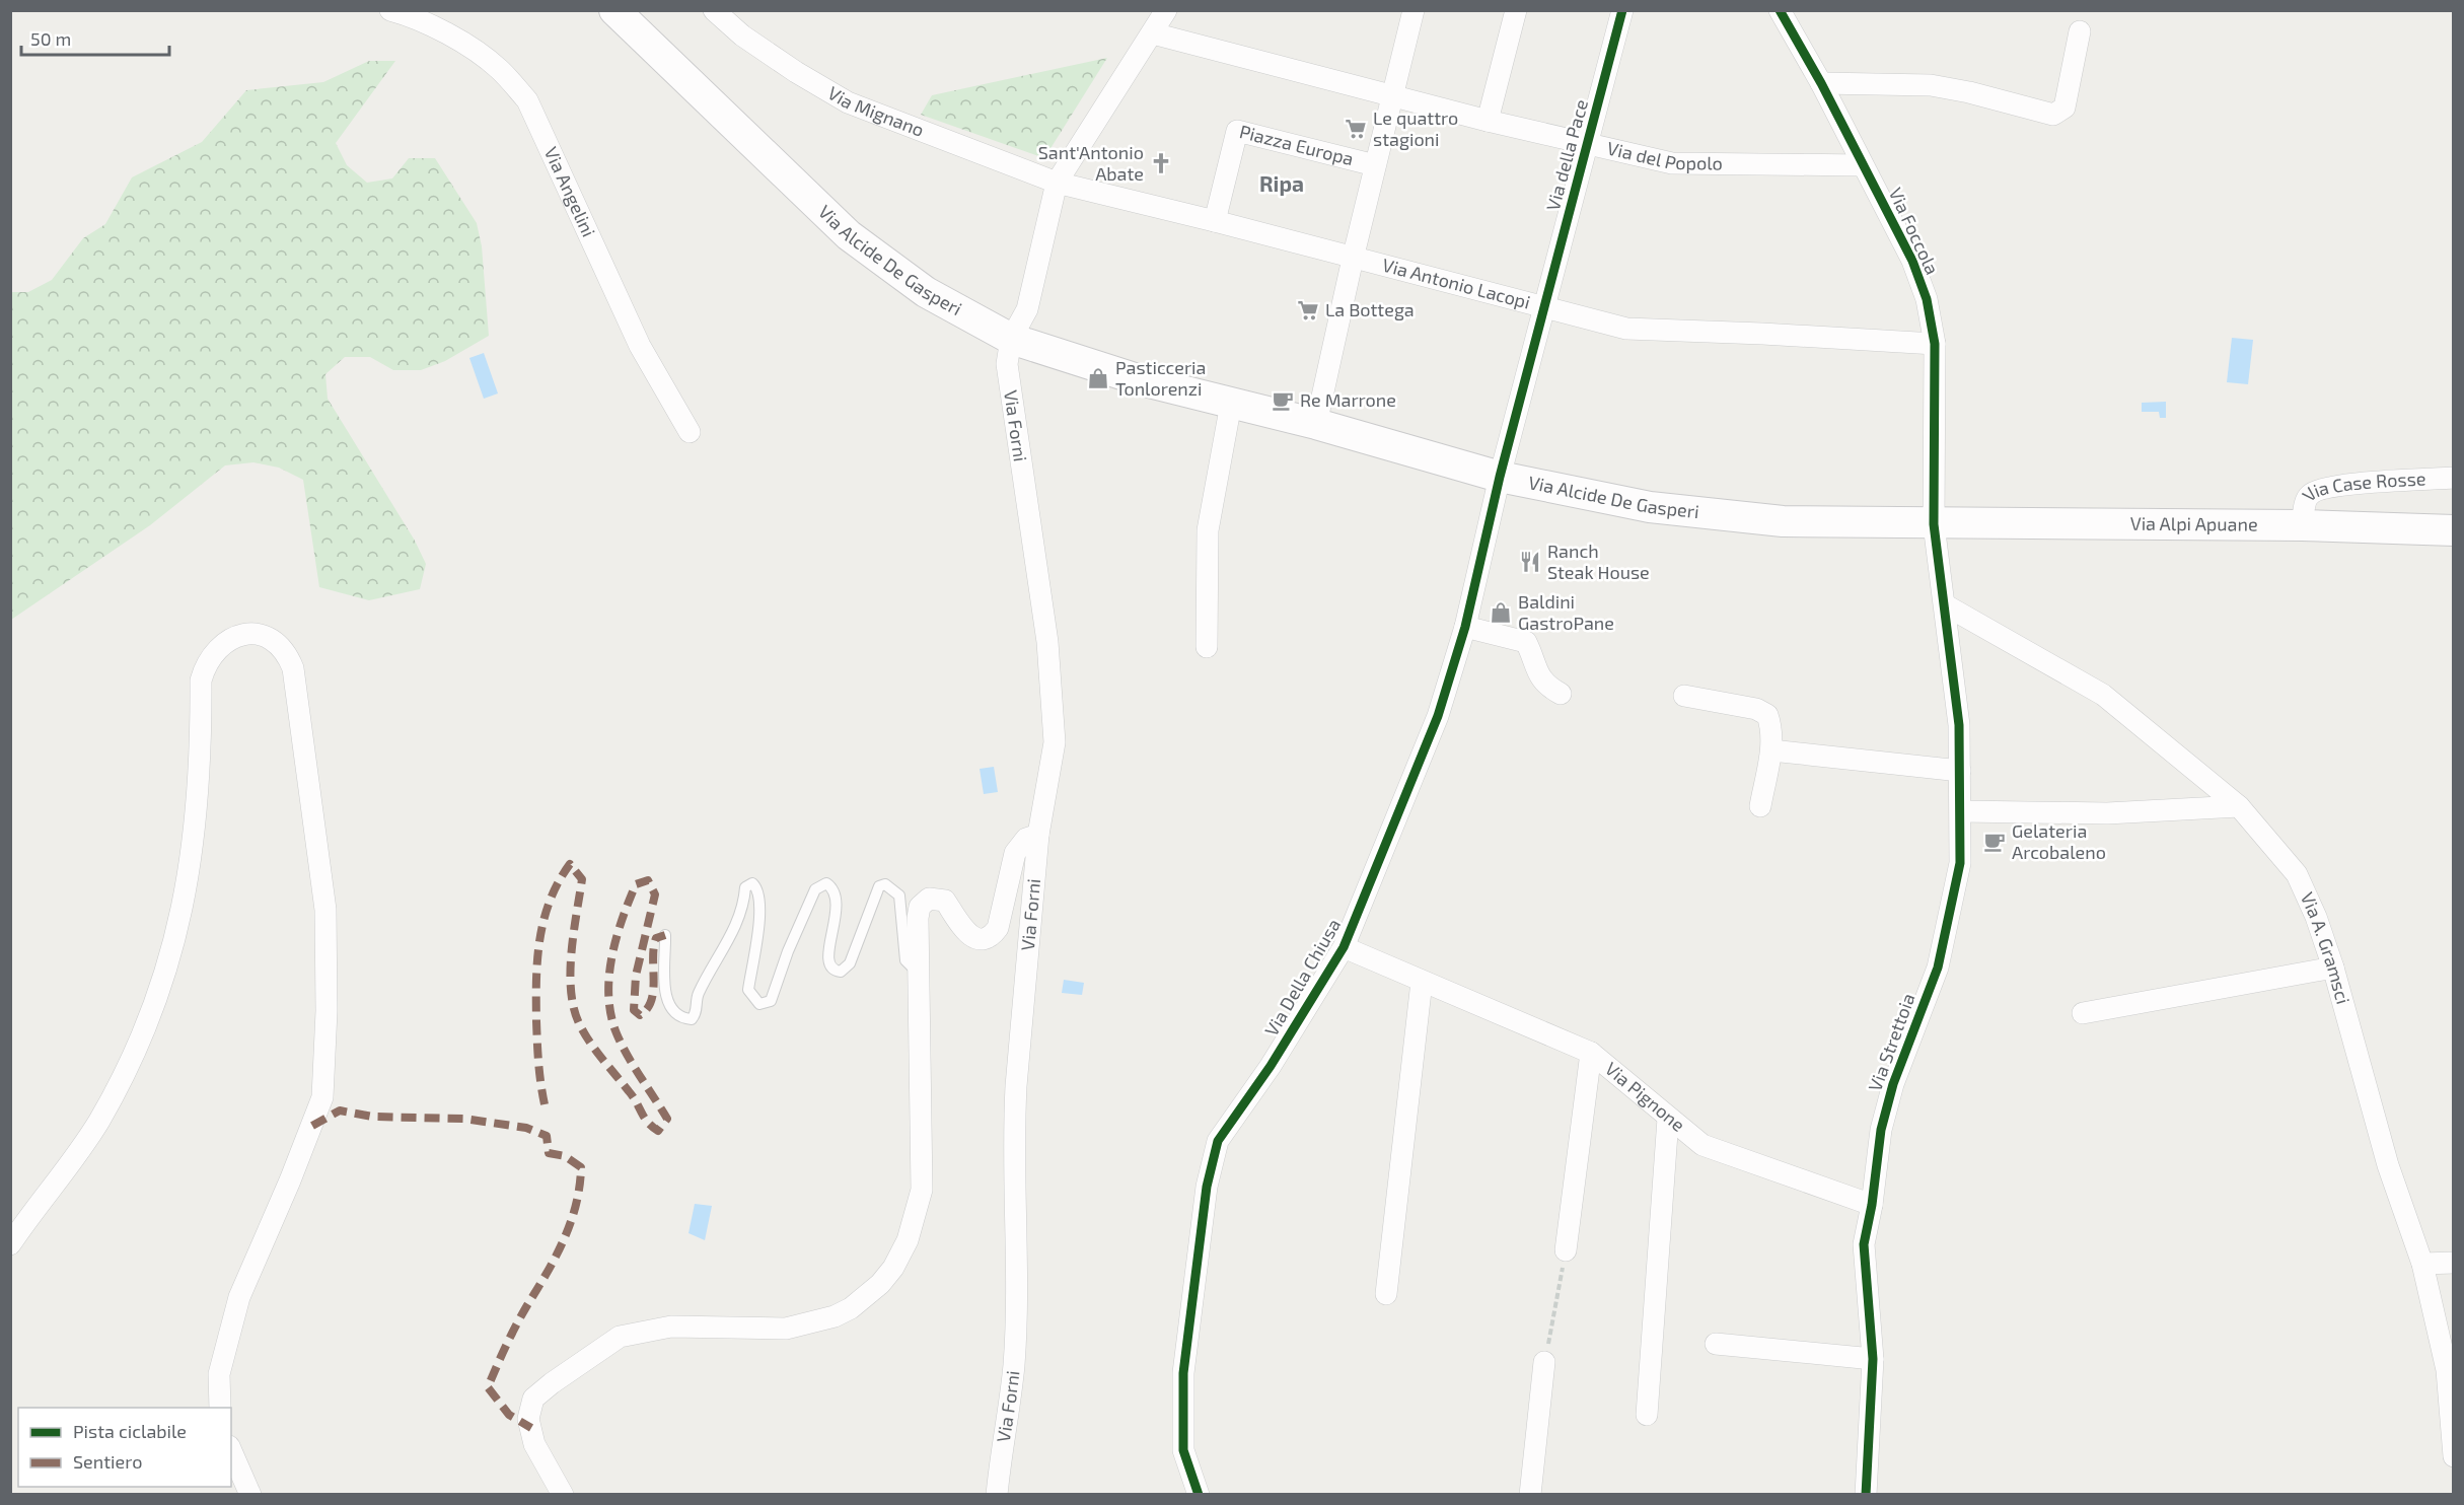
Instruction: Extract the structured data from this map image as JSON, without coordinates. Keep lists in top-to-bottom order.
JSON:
{
  "streets": {
    "main road": ["Via Alcide De Gasperi", "Via Alpi Apuane"],
    "street": [
      "Via Mignano",
      "Piazza Europa",
      "Via della Pace",
      "Via del Popolo",
      "Via Angelini",
      "Via Foccola",
      "Via Antonio Lacopi",
      "Via Forni",
      "Via Case Rosse",
      "Via A. Gramsci",
      "Via Della Chiusa",
      "Via Strettoia",
      "Via Pignone"
    ]
  },
  "crossings": [
    ["Via Mignano", "Via Antonio Lacopi"],
    ["Piazza Europa", "Via Antonio Lacopi"],
    ["Via della Pace", "Via del Popolo"],
    ["Via della Pace", "Via Alcide De Gasperi"],
    ["Via della Pace", "Via Antonio Lacopi"],
    ["Via della Pace", "Via Della Chiusa"],
    ["Via del Popolo", "Via Foccola"],
    ["Via Foccola", "Via Alcide De Gasperi"],
    ["Via Foccola", "Via Antonio Lacopi"],
    ["Via Foccola", "Via Alpi Apuane"],
    ["Via Foccola", "Via A. Gramsci"],
    ["Via Foccola", "Via Strettoia"],
    ["Via Alcide De Gasperi", "Via Forni"],
    ["Via Alcide De Gasperi", "Via Alpi Apuane"],
    ["Via Alcide De Gasperi", "Via Della Chiusa"],
    ["Via Case Rosse", "Via Alpi Apuane"],
    ["Via A. Gramsci", "Via Strettoia"],
    ["Via Della Chiusa", "Via Pignone"],
    ["Via Strettoia", "Via Pignone"]
  ],
  "districts": ["Ripa"],
  "places": {
    "supermarket": ["Le quattro stagioni", "La Bottega"],
    "church": ["Sant'Antonio Abate"],
    "shop": ["Pasticceria Tonlorenzi", "Baldini GastroPane"],
    "cafe": ["Re Marrone", "Gelateria Arcobaleno"],
    "restaurant": ["Ranch Steak House"]
  },
  "legend": ["Pista ciclabile", "Sentiero"],
  "scale_bar": "50 m"
}
